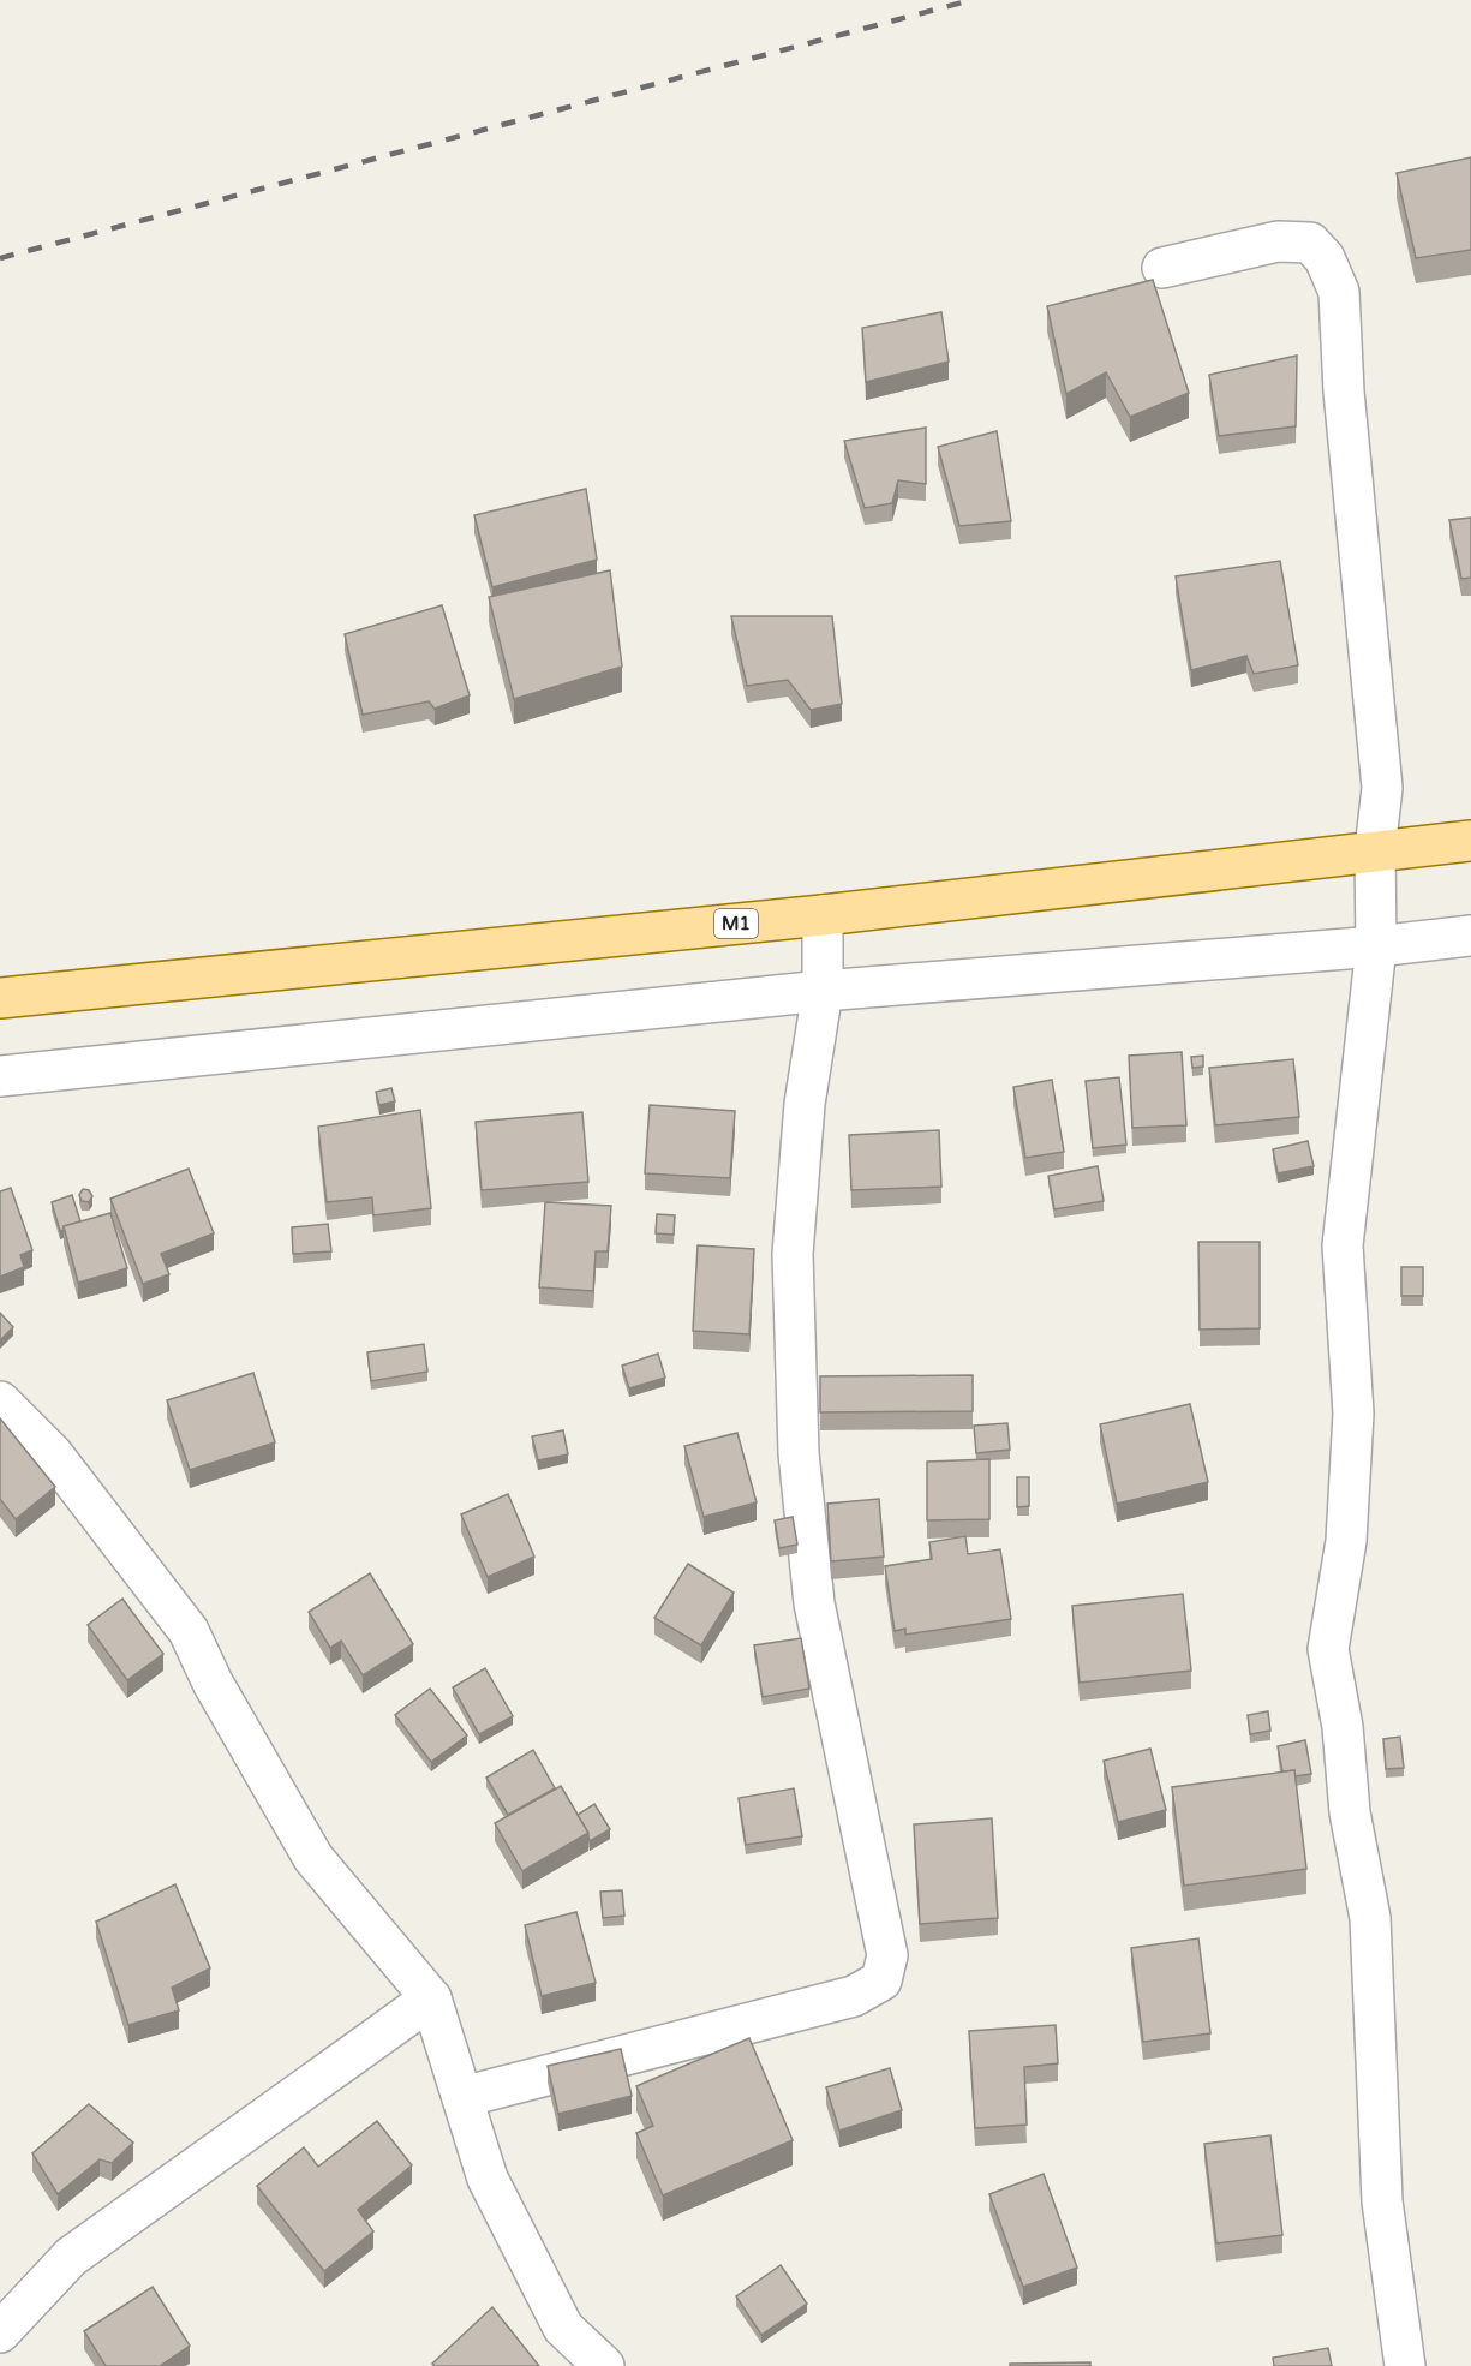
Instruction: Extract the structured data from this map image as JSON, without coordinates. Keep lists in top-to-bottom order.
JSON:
{
  "streets": {
    "main road": ["M1"]
  }
}
